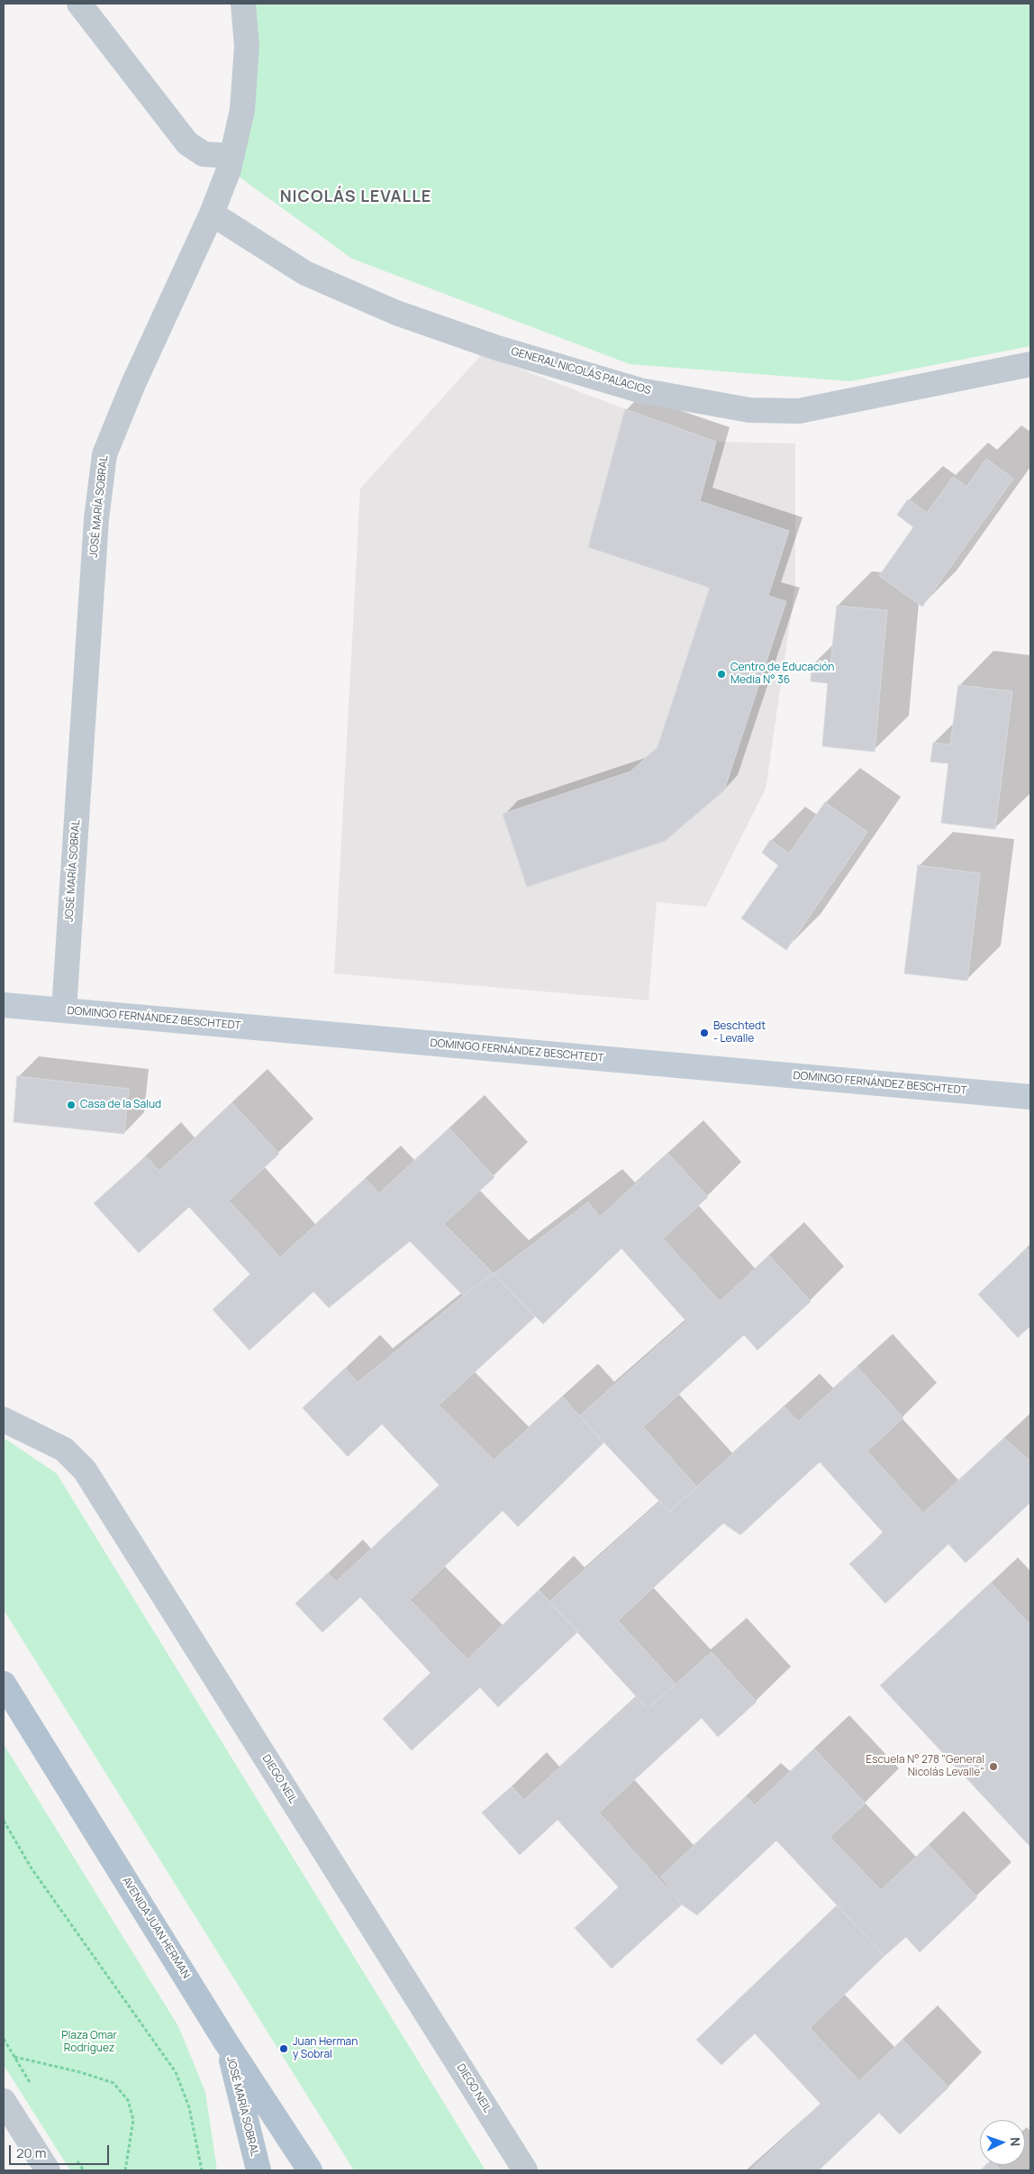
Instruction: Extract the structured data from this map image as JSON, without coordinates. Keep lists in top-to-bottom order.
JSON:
{
  "streets": {
    "main road": ["JOSÉ MARÍA SOBRAL", "AVENIDA JUAN HERMAN"],
    "street": ["GENERAL NICOLÁS PALACIOS", "DOMINGO FERNÁNDEZ BESCHTEDT", "DIEGO NEIL"]
  },
  "crossings": [
    ["GENERAL NICOLÁS PALACIOS", "JOSÉ MARÍA SOBRAL"],
    ["JOSÉ MARÍA SOBRAL", "DOMINGO FERNÁNDEZ BESCHTEDT"],
    ["JOSÉ MARÍA SOBRAL", "AVENIDA JUAN HERMAN"]
  ],
  "districts": ["NICOLÁS LEVALLE"],
  "parks": ["Plaza Omar Rodríguez"],
  "places": [
    "Centro de Educación Media N° 36",
    "Beschtedt - Levalle",
    "Casa de la Salud",
    "Escuela N° 278 \"General Nicolás Levalle\"",
    "Juan Herman y Sobral"
  ],
  "scale_bar": "20 m",
  "north": "right"
}
